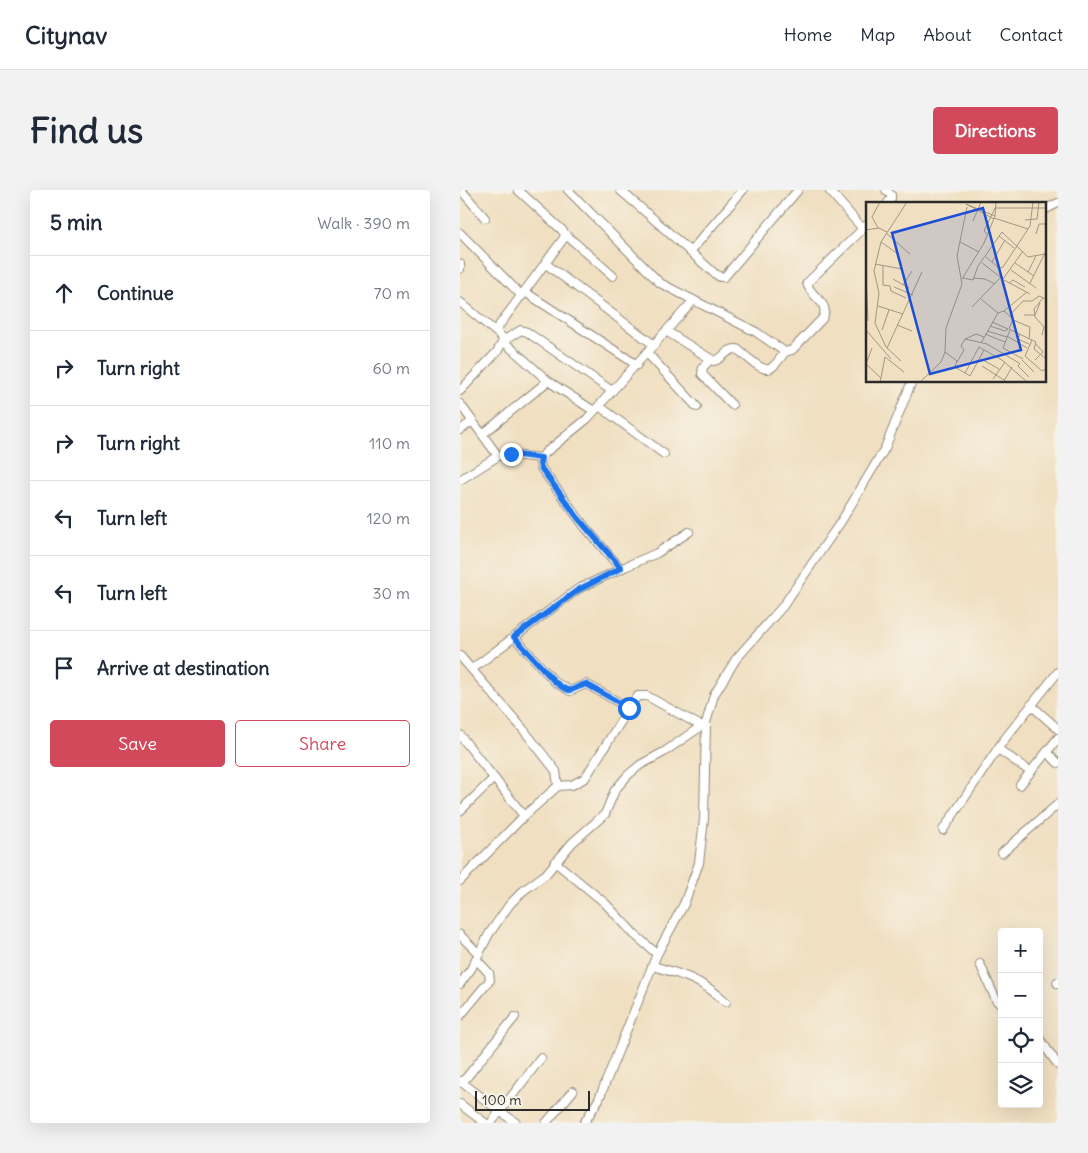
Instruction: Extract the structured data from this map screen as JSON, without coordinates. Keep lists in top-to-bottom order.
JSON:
{
  "scale_bar": "100 m",
  "page": {
    "header": "Citynav",
    "nav": [
      "Home",
      "Map",
      "About",
      "Contact"
    ],
    "buttons": [
      "Directions",
      ["Save", "Share"]
    ],
    "title": "Find us",
    "heading": ["5 min", "Walk · 390 m"],
    "list": [
      ["Continue", "70 m"],
      ["Turn right", "60 m"],
      ["Turn right", "110 m"],
      ["Turn left", "120 m"],
      ["Turn left", "30 m"],
      "Arrive at destination"
    ],
    "map_buttons": ["+", "−"],
    "scale": "100 m"
  }
}
